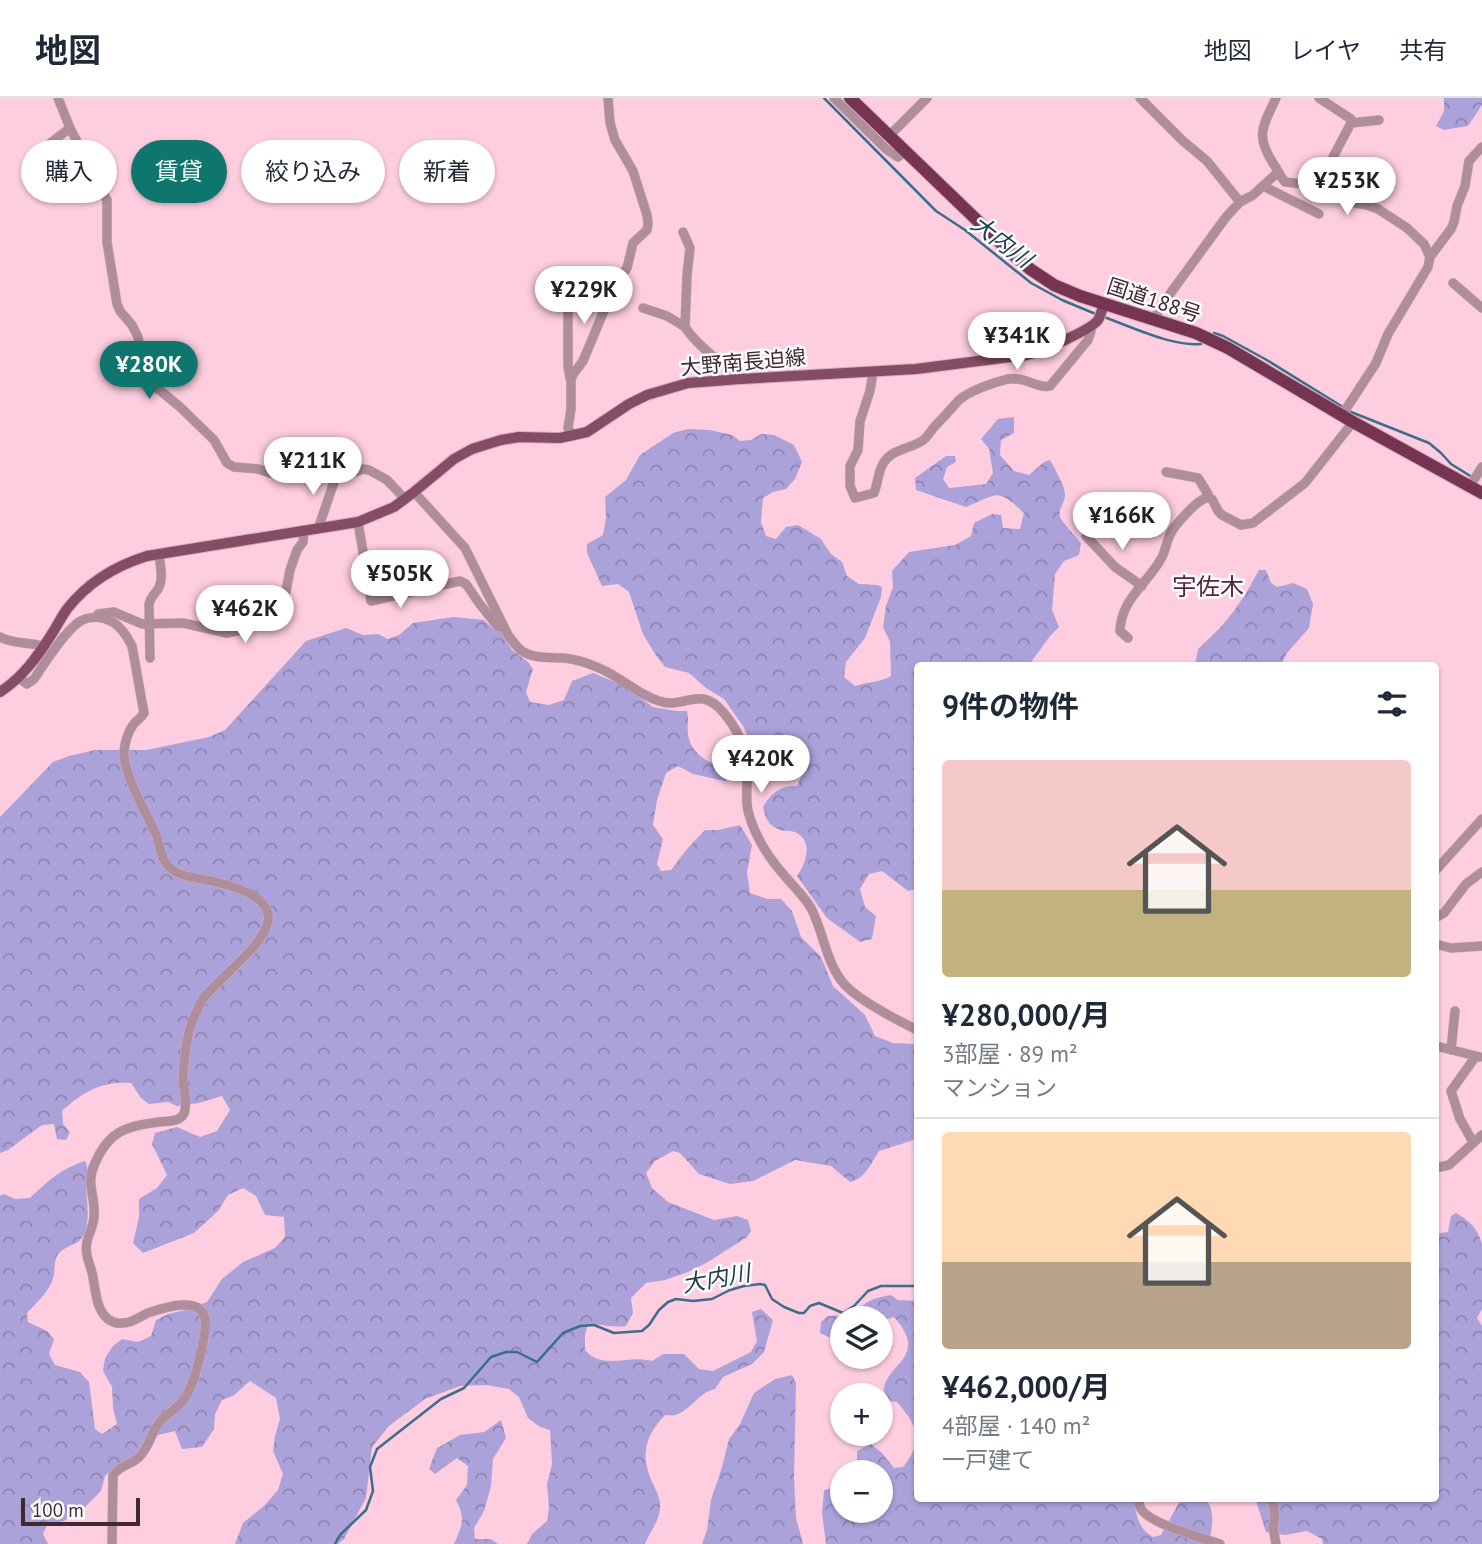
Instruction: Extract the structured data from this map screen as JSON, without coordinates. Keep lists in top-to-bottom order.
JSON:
{
  "streets": {
    "highway": ["国道188号"],
    "main road": ["大野南長迫線"]
  },
  "crossings": [
    ["国道188号", "大野南長迫線"]
  ],
  "districts": ["宇佐木"],
  "water": ["大内川"],
  "scale_bar": "100 m",
  "page": {
    "header": "地図",
    "nav": ["地図", "レイヤ", "共有"],
    "chip": [
      "購入",
      "賃貸",
      "絞り込み",
      "新着"
    ],
    "price": [
      "¥253K",
      "¥229K",
      "¥341K",
      "¥280K",
      "¥211K",
      "¥166K",
      "¥505K",
      "¥462K",
      "¥420K"
    ],
    "heading": "9件の物件",
    "list": [
      {
        "name": "¥280,000/月",
        "note": "3部屋 · 89 m² · マンション"
      },
      {
        "name": "¥462,000/月",
        "note": "4部屋 · 140 m² · 一戸建て"
      }
    ],
    "map_buttons": ["+", "−"],
    "scale": "100 m"
  }
}
